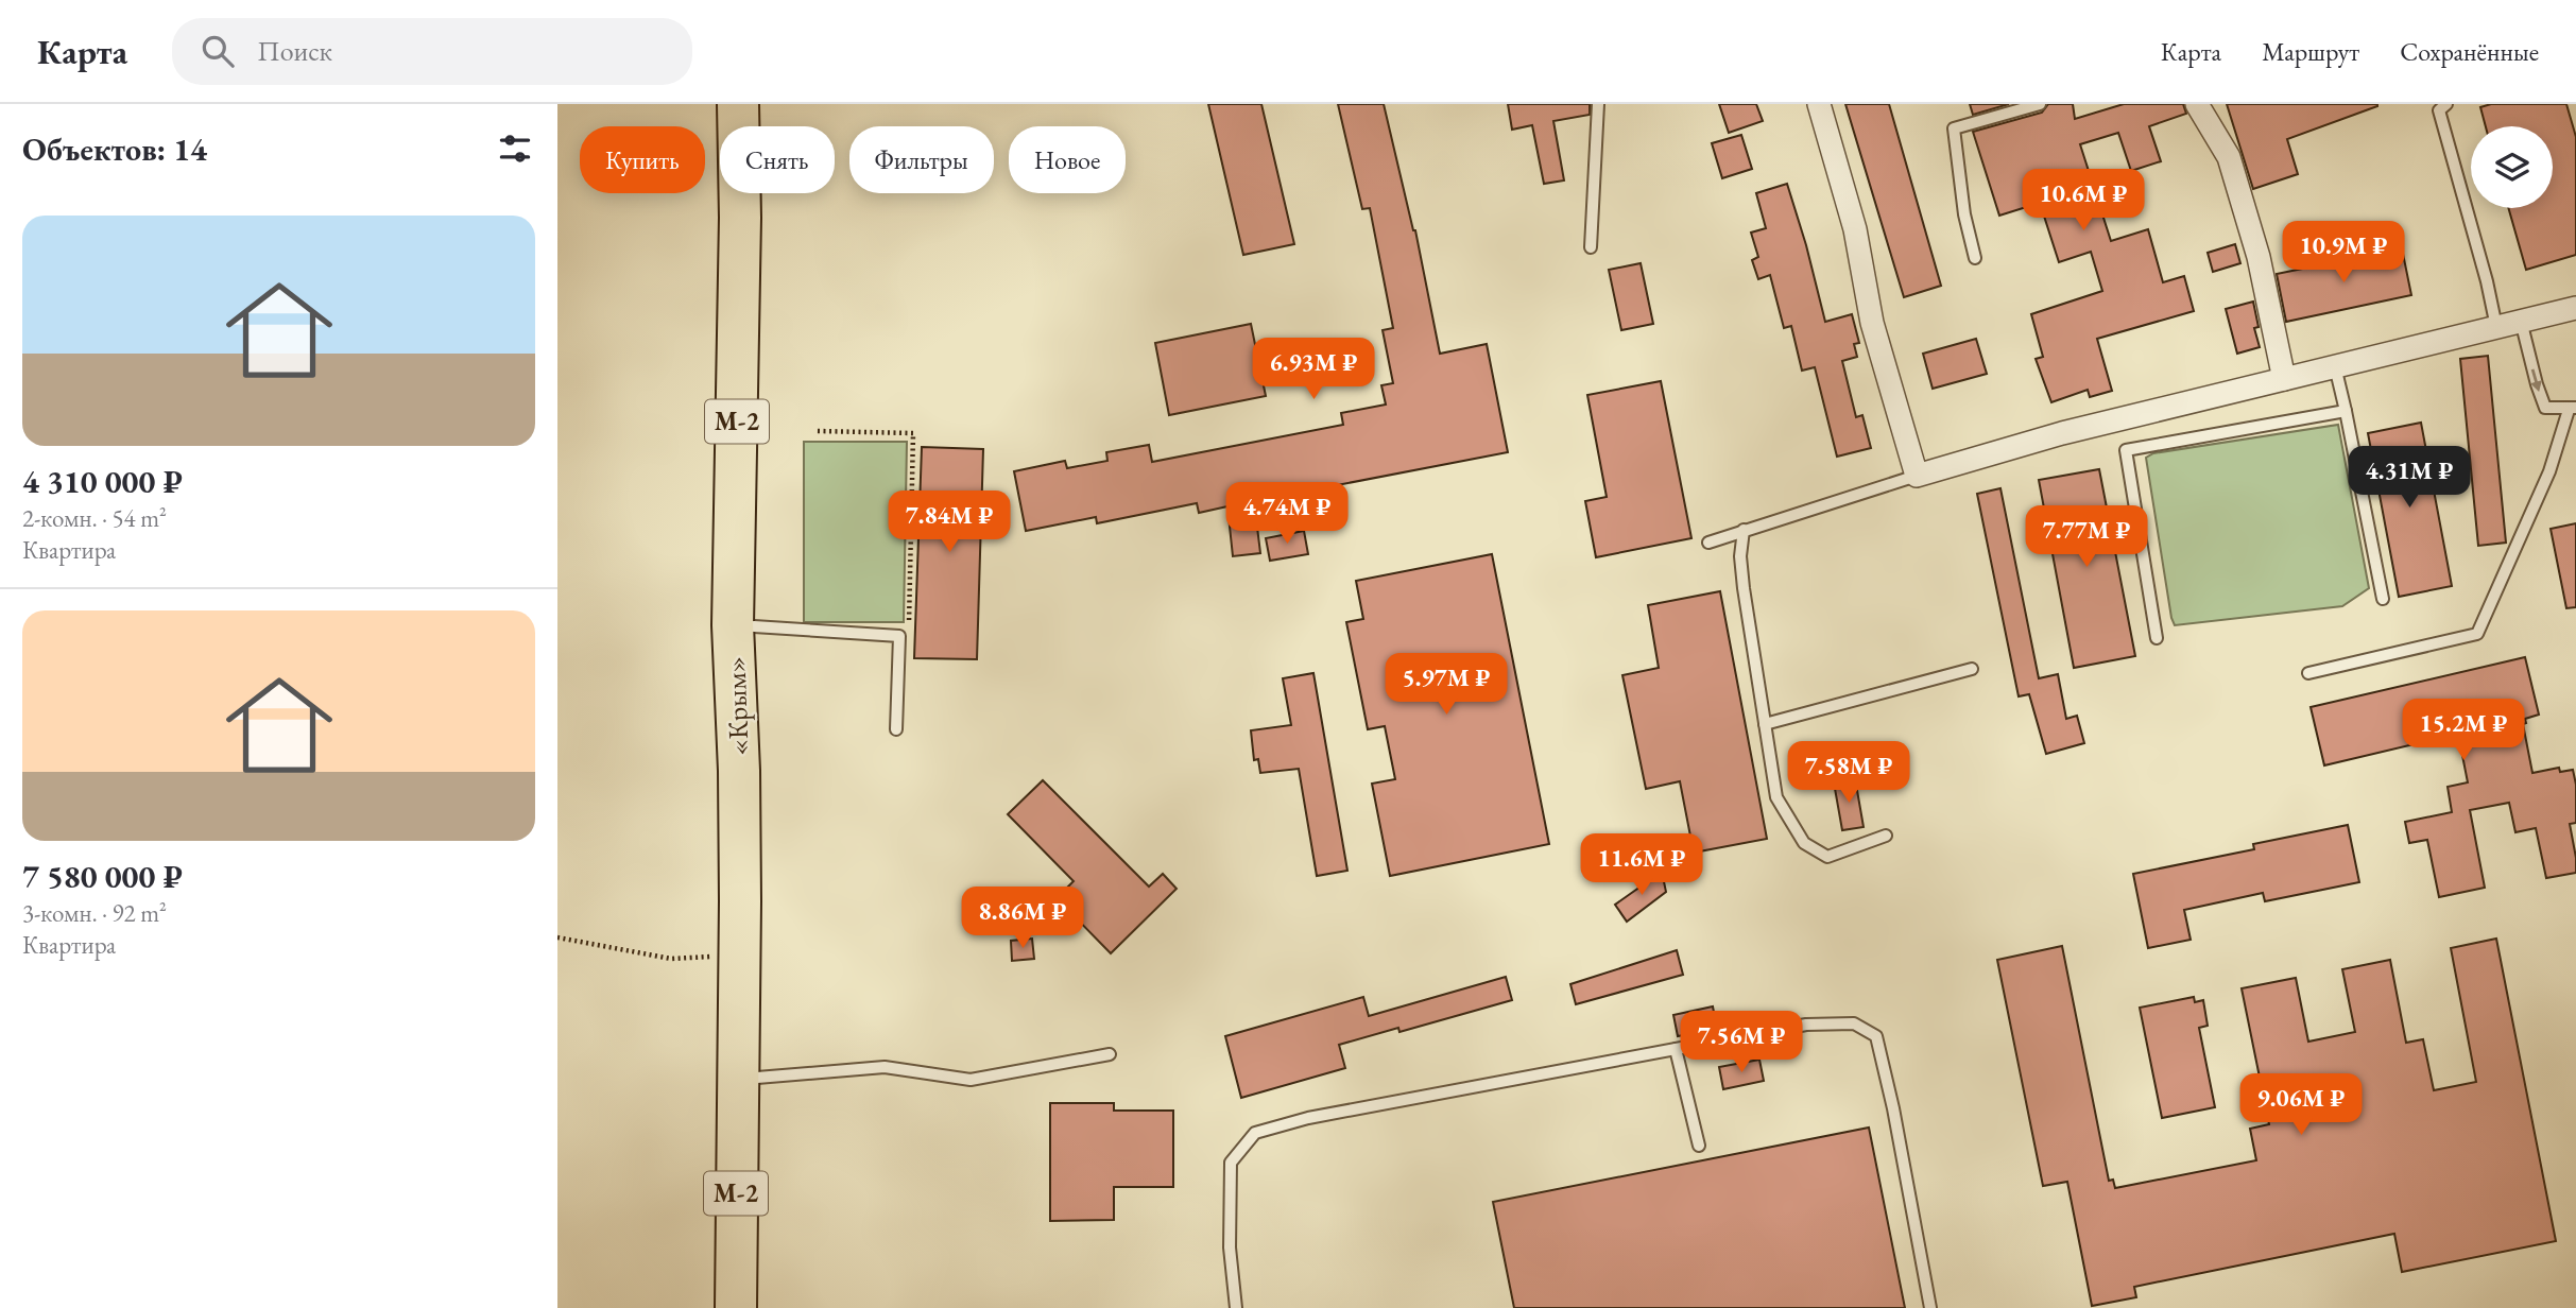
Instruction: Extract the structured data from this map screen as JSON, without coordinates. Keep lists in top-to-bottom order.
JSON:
{
  "streets": {
    "highway": ["М-2", "«Крым»"]
  },
  "page": {
    "header": "Карта",
    "search": "Поиск",
    "nav": ["Карта", "Маршрут", "Сохранённые"],
    "heading": "Объектов: 14",
    "chip": [
      "Купить",
      "Снять",
      "Фильтры",
      "Новое"
    ],
    "price": [
      "10.6M ₽",
      "10.9M ₽",
      "6.93M ₽",
      "4.31M ₽",
      "4.74M ₽",
      "7.84M ₽",
      "7.77M ₽",
      "5.97M ₽",
      "15.2M ₽",
      "7.58M ₽",
      "11.6M ₽",
      "8.86M ₽",
      "7.56M ₽",
      "9.06M ₽"
    ],
    "list": [
      {
        "name": "4 310 000 ₽",
        "note": "2-комн. · 54 m² · Квартира"
      },
      {
        "name": "7 580 000 ₽",
        "note": "3-комн. · 92 m² · Квартира"
      }
    ]
  }
}
